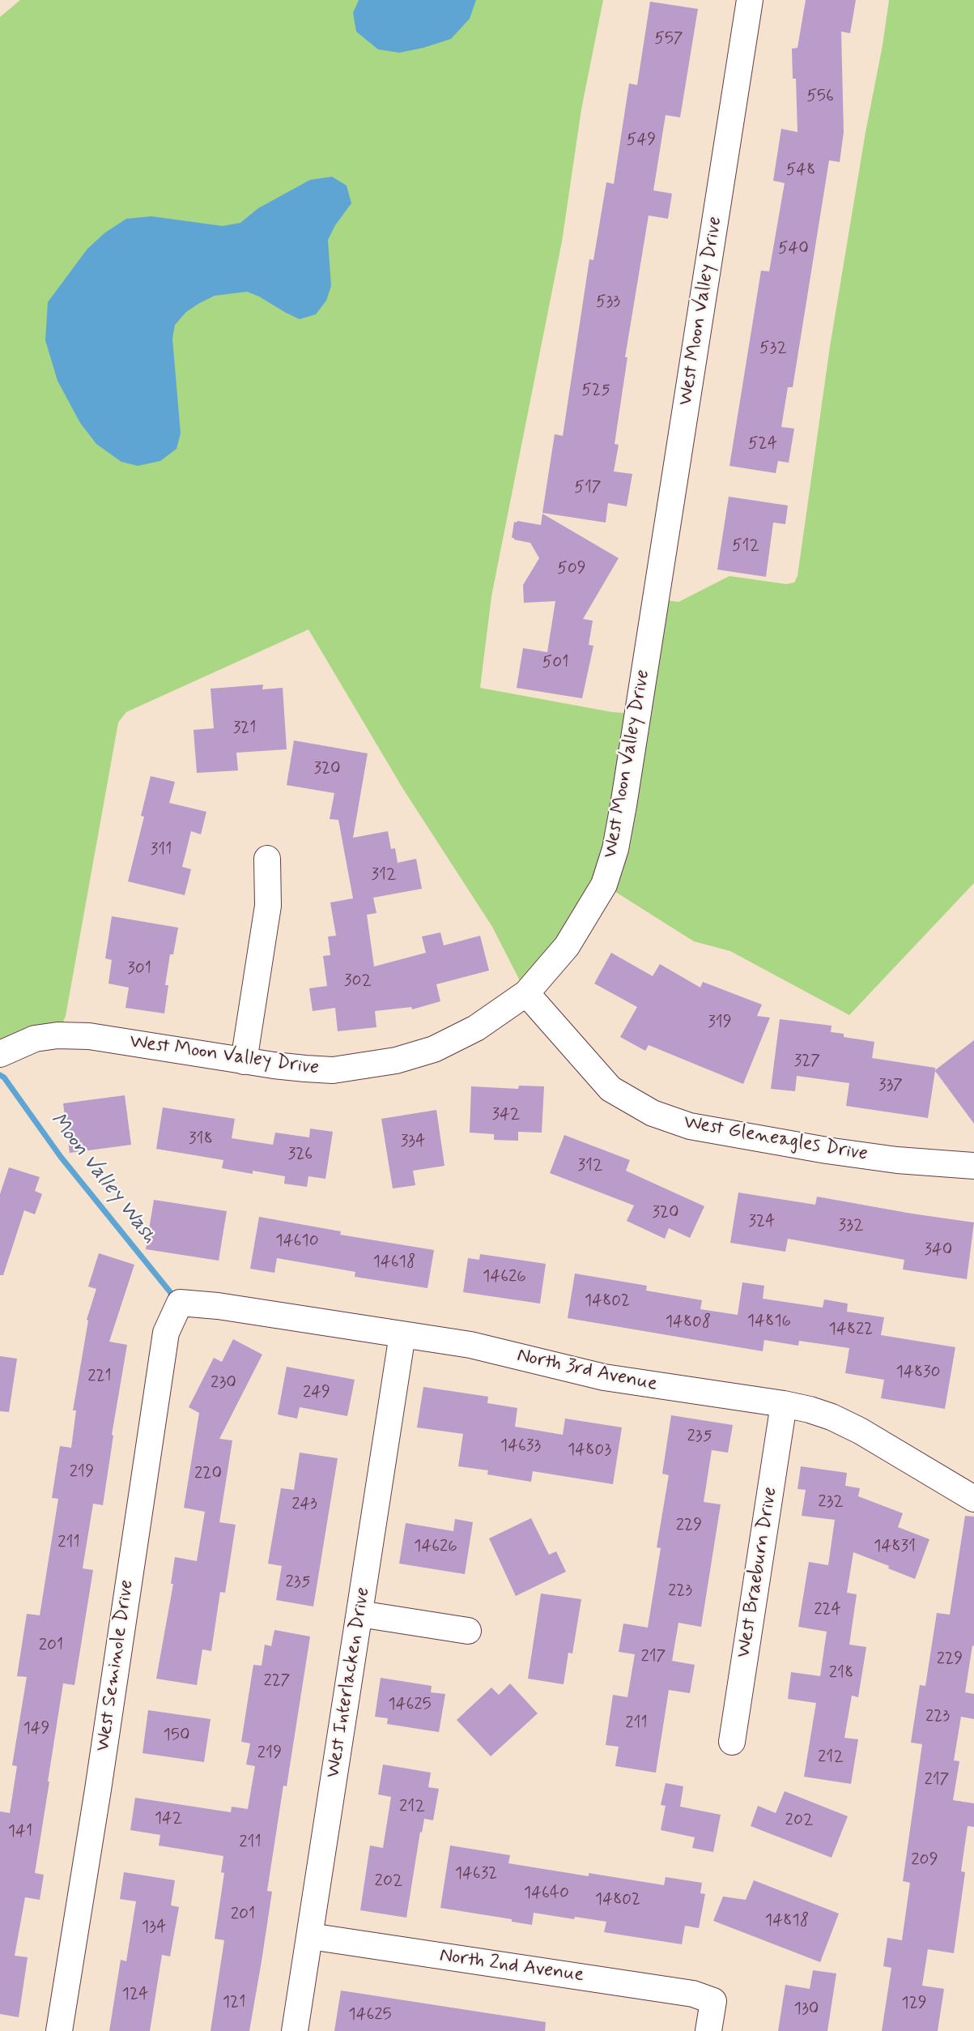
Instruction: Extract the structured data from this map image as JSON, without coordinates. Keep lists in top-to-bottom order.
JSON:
{
  "streets": {
    "street": [
      "West Moon Valley Drive",
      "West Gleneagles Drive",
      "North 3rd Avenue",
      "West Braeburn Drive",
      "West Seminole Drive",
      "West Interlacken Drive",
      "North 2nd Avenue"
    ]
  },
  "crossings": [
    ["West Moon Valley Drive", "West Gleneagles Drive"],
    ["North 3rd Avenue", "West Braeburn Drive"],
    ["North 3rd Avenue", "West Seminole Drive"],
    ["North 3rd Avenue", "West Interlacken Drive"],
    ["West Interlacken Drive", "North 2nd Avenue"]
  ],
  "water": ["Moon Valley Wash"],
  "house_numbers": [
    "557",
    "556",
    "549",
    "548",
    "540",
    "533",
    "532",
    "525",
    "524",
    "517",
    "512",
    "509",
    "501",
    "321",
    "320",
    "311",
    "312",
    "301",
    "302",
    "319",
    "327",
    "337",
    "342",
    "318",
    "334",
    "326",
    "312",
    "320",
    "324",
    "332",
    "14610",
    "340",
    "14618",
    "14626",
    "14802",
    "14816",
    "14808",
    "14822",
    "14830",
    "221",
    "230",
    "249",
    "235",
    "14633",
    "14803",
    "219",
    "220",
    "232",
    "243",
    "229",
    "211",
    "14626",
    "14831",
    "235",
    "223",
    "224",
    "201",
    "217",
    "229",
    "218",
    "227",
    "14625",
    "223",
    "211",
    "149",
    "150",
    "219",
    "212",
    "217",
    "212",
    "142",
    "202",
    "141",
    "211",
    "209",
    "14632",
    "202",
    "14640",
    "14802",
    "201",
    "14818",
    "134",
    "124",
    "121",
    "129",
    "130",
    "14625"
  ]
}
